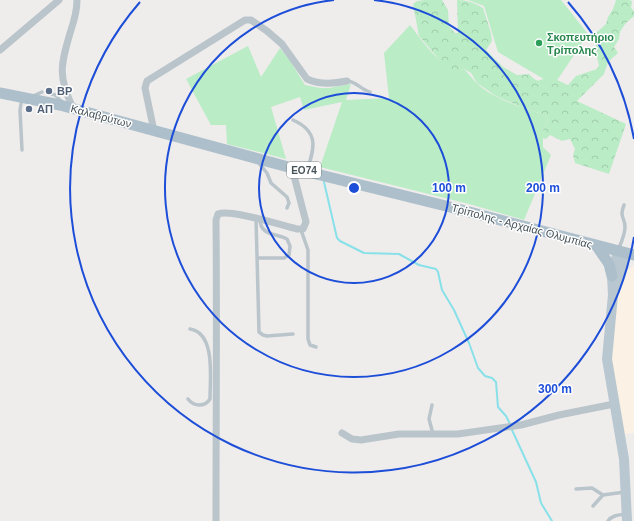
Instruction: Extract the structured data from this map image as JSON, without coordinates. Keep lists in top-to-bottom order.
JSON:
{
  "streets": {
    "main road": ["Καλαβρύτων", "ΕΟ74", "Τρίπολης - Αρχαίας Ολυμπίας"]
  },
  "crossings": [
    ["Καλαβρύτων", "Τρίπολης - Αρχαίας Ολυμπίας"]
  ],
  "places": ["Σκοπευτήριο Τρίπολης", "BP", "ΑΠ"],
  "rings": ["100 m", "200 m", "300 m"]
}
